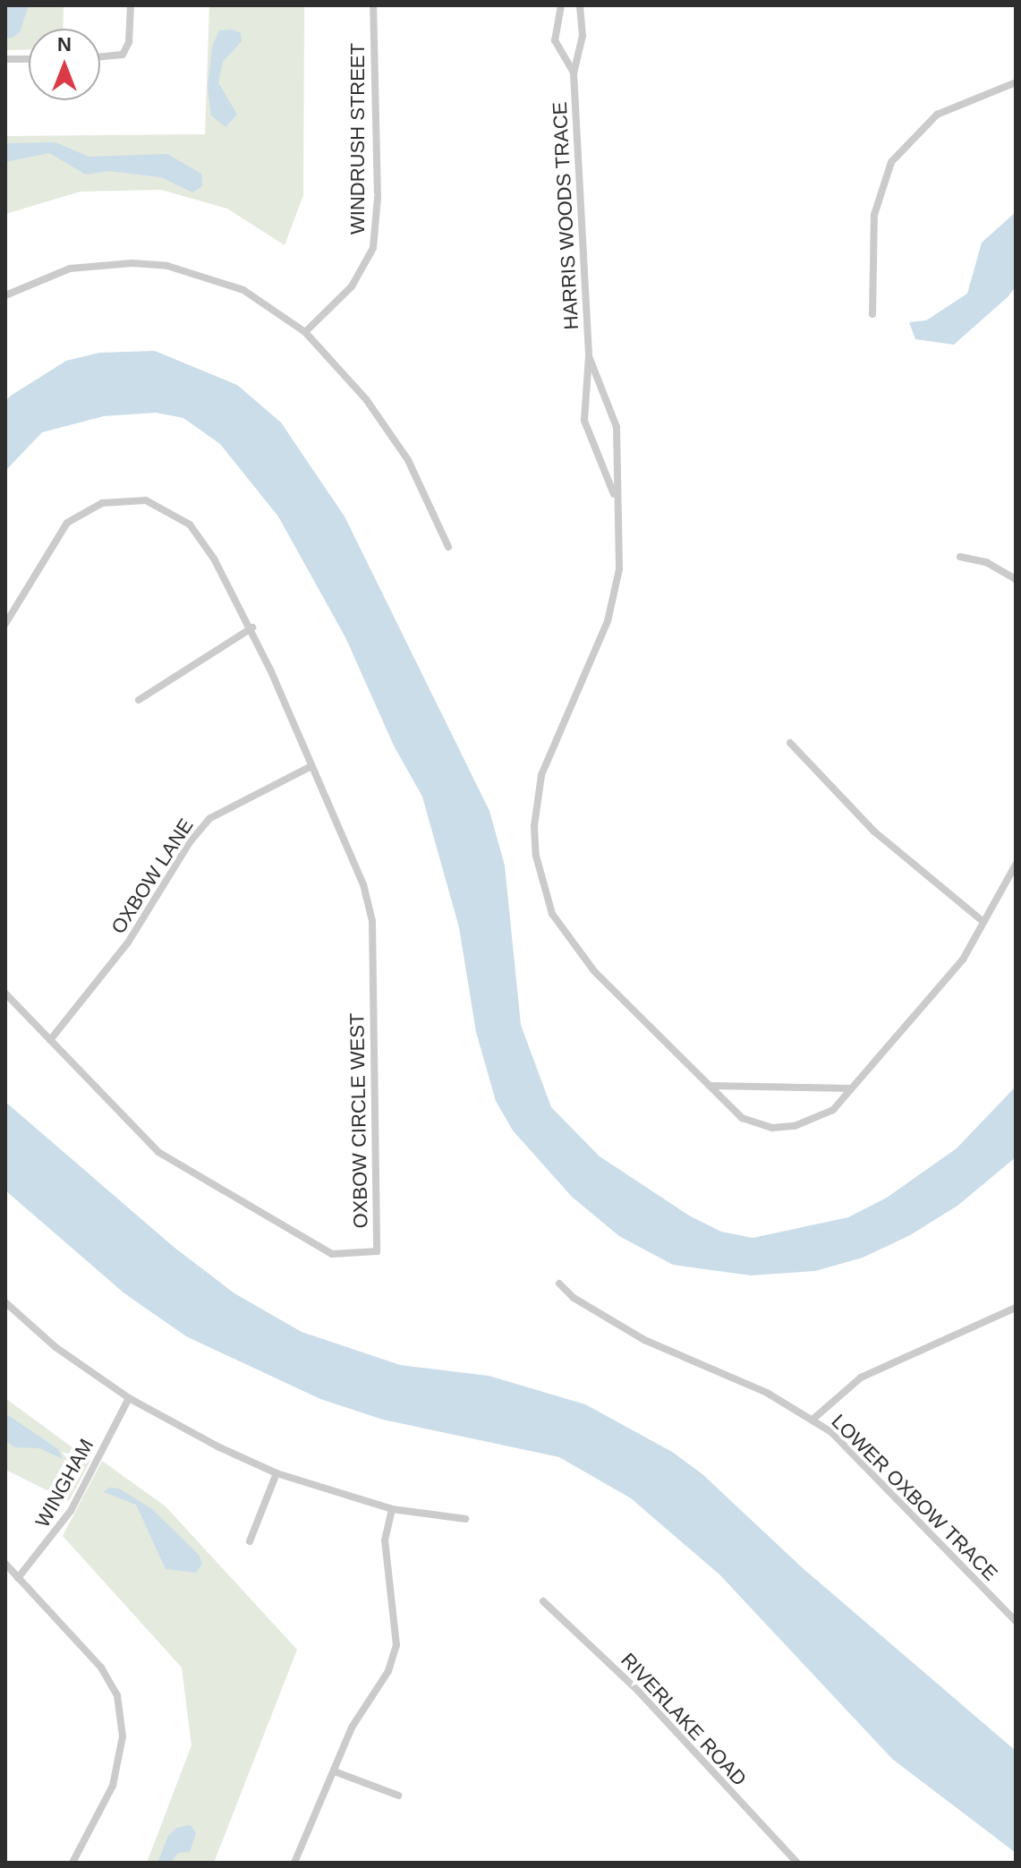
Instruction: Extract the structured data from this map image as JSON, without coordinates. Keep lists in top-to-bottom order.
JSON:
{
  "streets": {
    "street": [
      "WINDRUSH STREET",
      "HARRIS WOODS TRACE",
      "OXBOW LANE",
      "OXBOW CIRCLE WEST",
      "WINGHAM",
      "LOWER OXBOW TRACE",
      "RIVERLAKE ROAD"
    ]
  },
  "crossings": [
    ["OXBOW LANE", "OXBOW CIRCLE WEST"]
  ],
  "north": "top"
}
